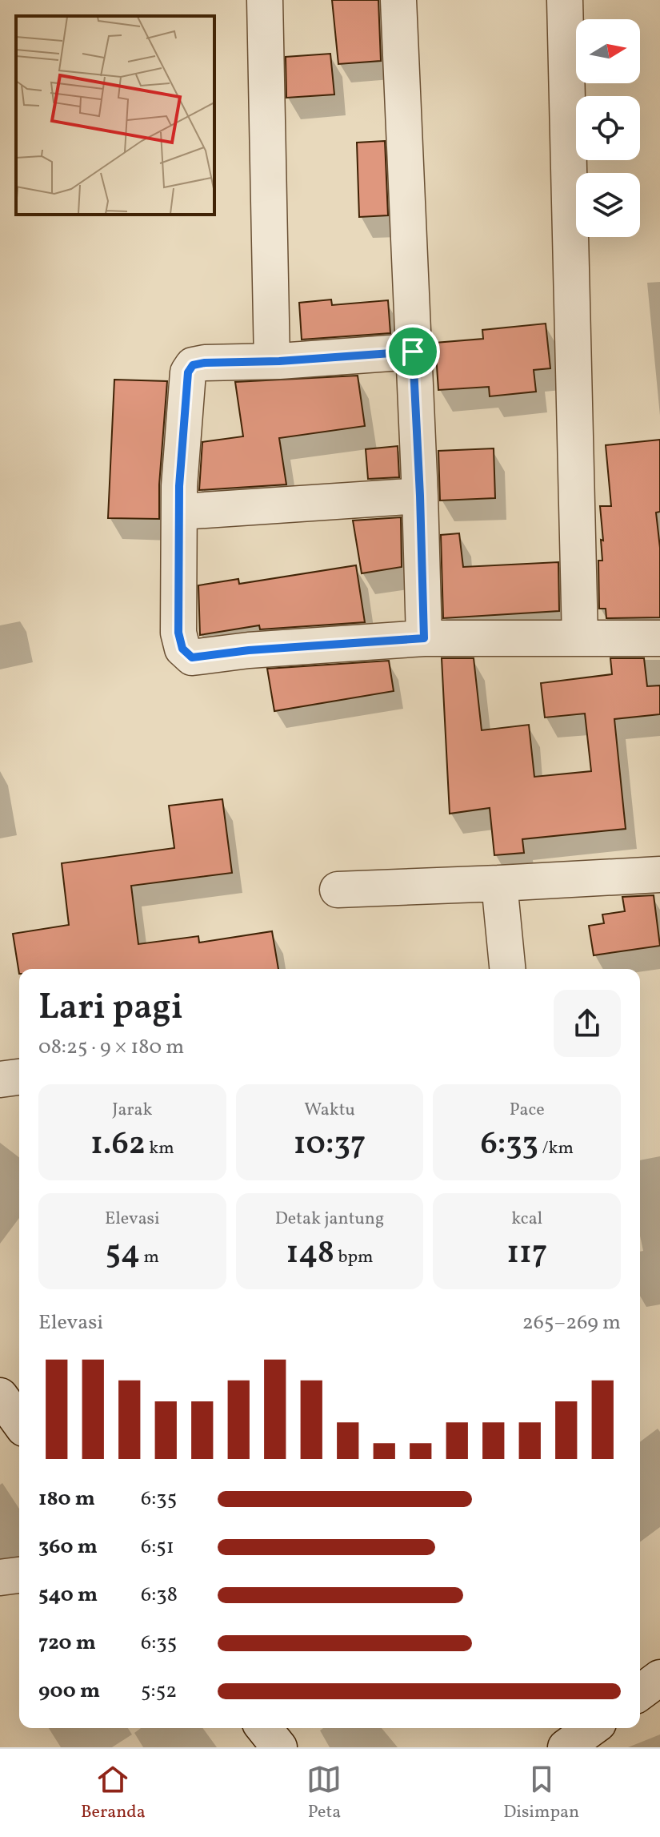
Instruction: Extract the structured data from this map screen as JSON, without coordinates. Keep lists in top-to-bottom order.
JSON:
{
  "north": "right",
  "page": {
    "heading": ["Lari pagi", "08:25 · 9 × 180 m"],
    "stats": [
      ["Jarak", "1.62 km"],
      ["Waktu", "10:37"],
      ["Pace", "6:33 /km"],
      ["Elevasi", "54 m"],
      ["Detak jantung", "148 bpm"],
      ["kcal", "117"]
    ],
    "chart": ["Elevasi", "265–269 m"],
    "list": [
      {
        "name": "180 m",
        "note": "6:35"
      },
      {
        "name": "360 m",
        "note": "6:51"
      },
      {
        "name": "540 m",
        "note": "6:38"
      },
      {
        "name": "720 m",
        "note": "6:35"
      },
      {
        "name": "900 m",
        "note": "5:52"
      }
    ],
    "tabs": ["Beranda", "Peta", "Disimpan"]
  }
}
